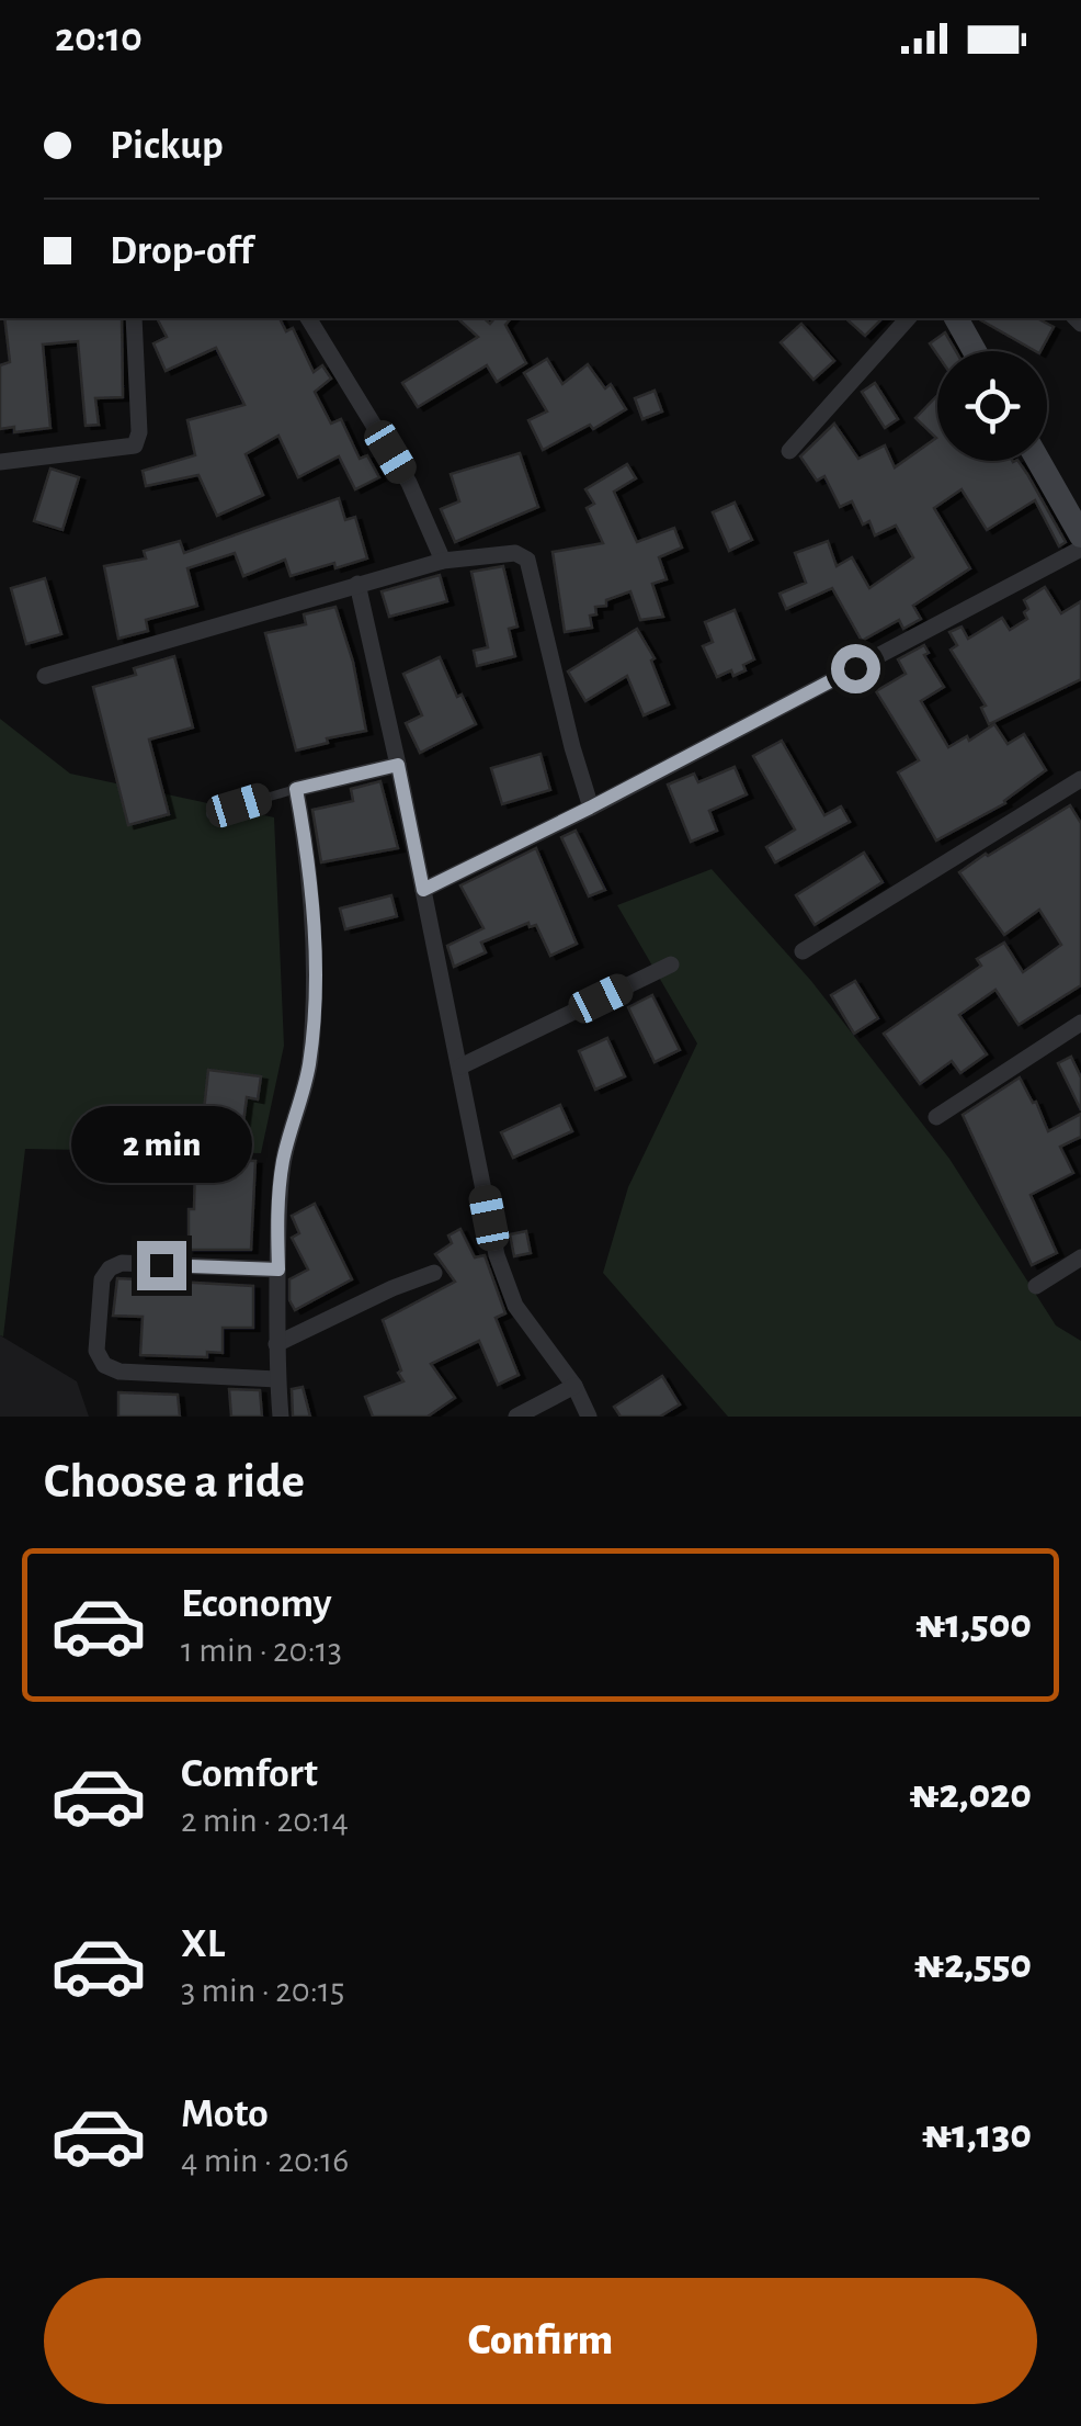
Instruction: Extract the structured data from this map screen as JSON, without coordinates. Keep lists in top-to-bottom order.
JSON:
{
  "page": {
    "status": "20:10",
    "banner": ["Pickup", "Drop-off"],
    "bubble": "2 min",
    "heading": "Choose a ride",
    "list": [
      {
        "name": "Economy",
        "note": "1 min · 20:13",
        "value": "₦1,500"
      },
      {
        "name": "Comfort",
        "note": "2 min · 20:14",
        "value": "₦2,020"
      },
      {
        "name": "XL",
        "note": "3 min · 20:15",
        "value": "₦2,550"
      },
      {
        "name": "Moto",
        "note": "4 min · 20:16",
        "value": "₦1,130"
      }
    ],
    "buttons": "Confirm"
  }
}
